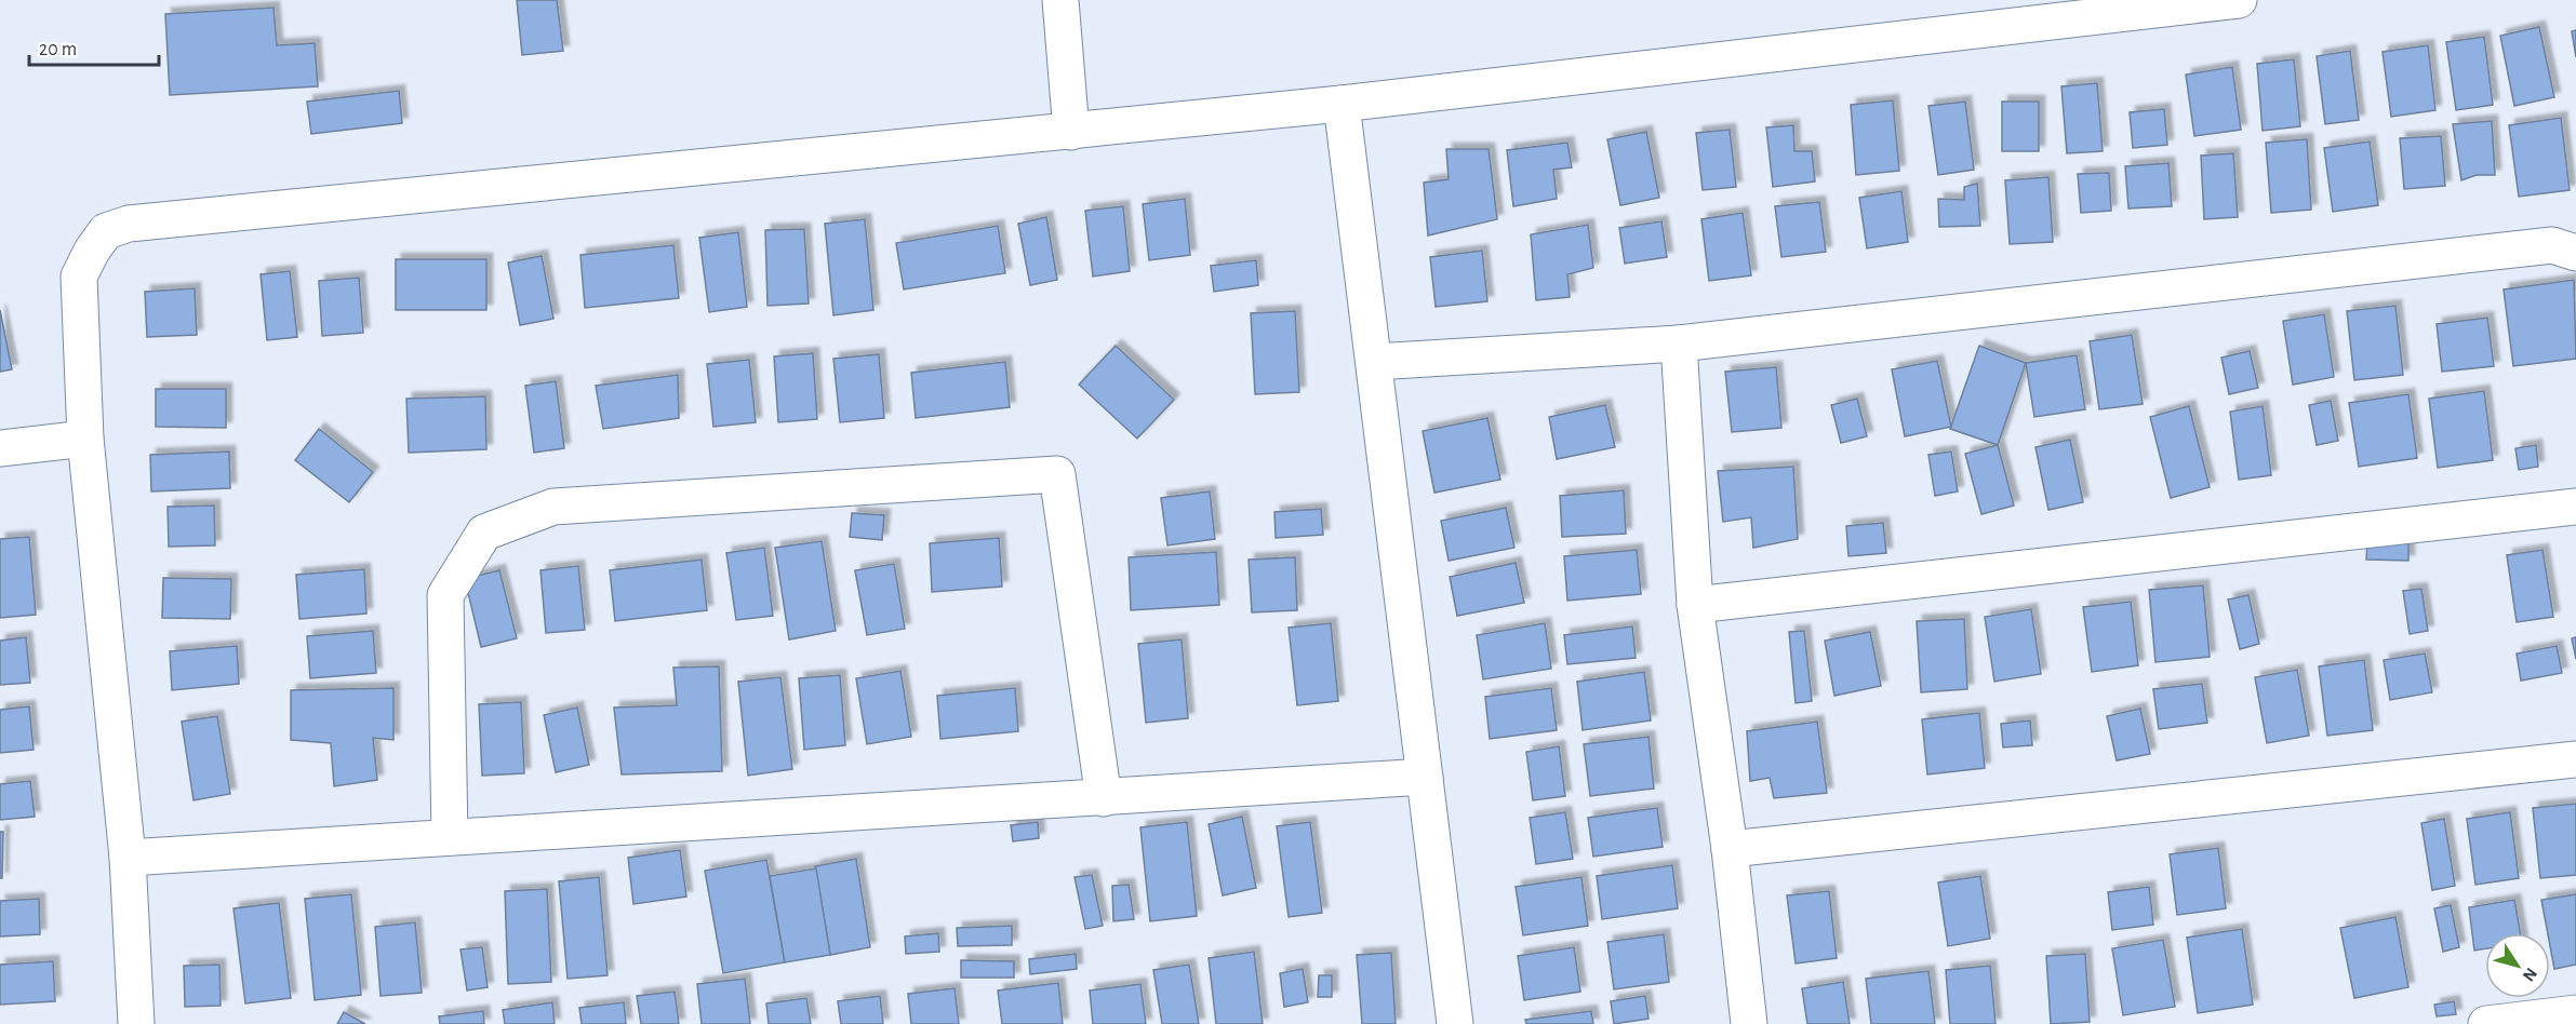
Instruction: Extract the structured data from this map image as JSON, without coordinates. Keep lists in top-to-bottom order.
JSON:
{
  "scale_bar": "20 m",
  "north": "bottom right"
}
